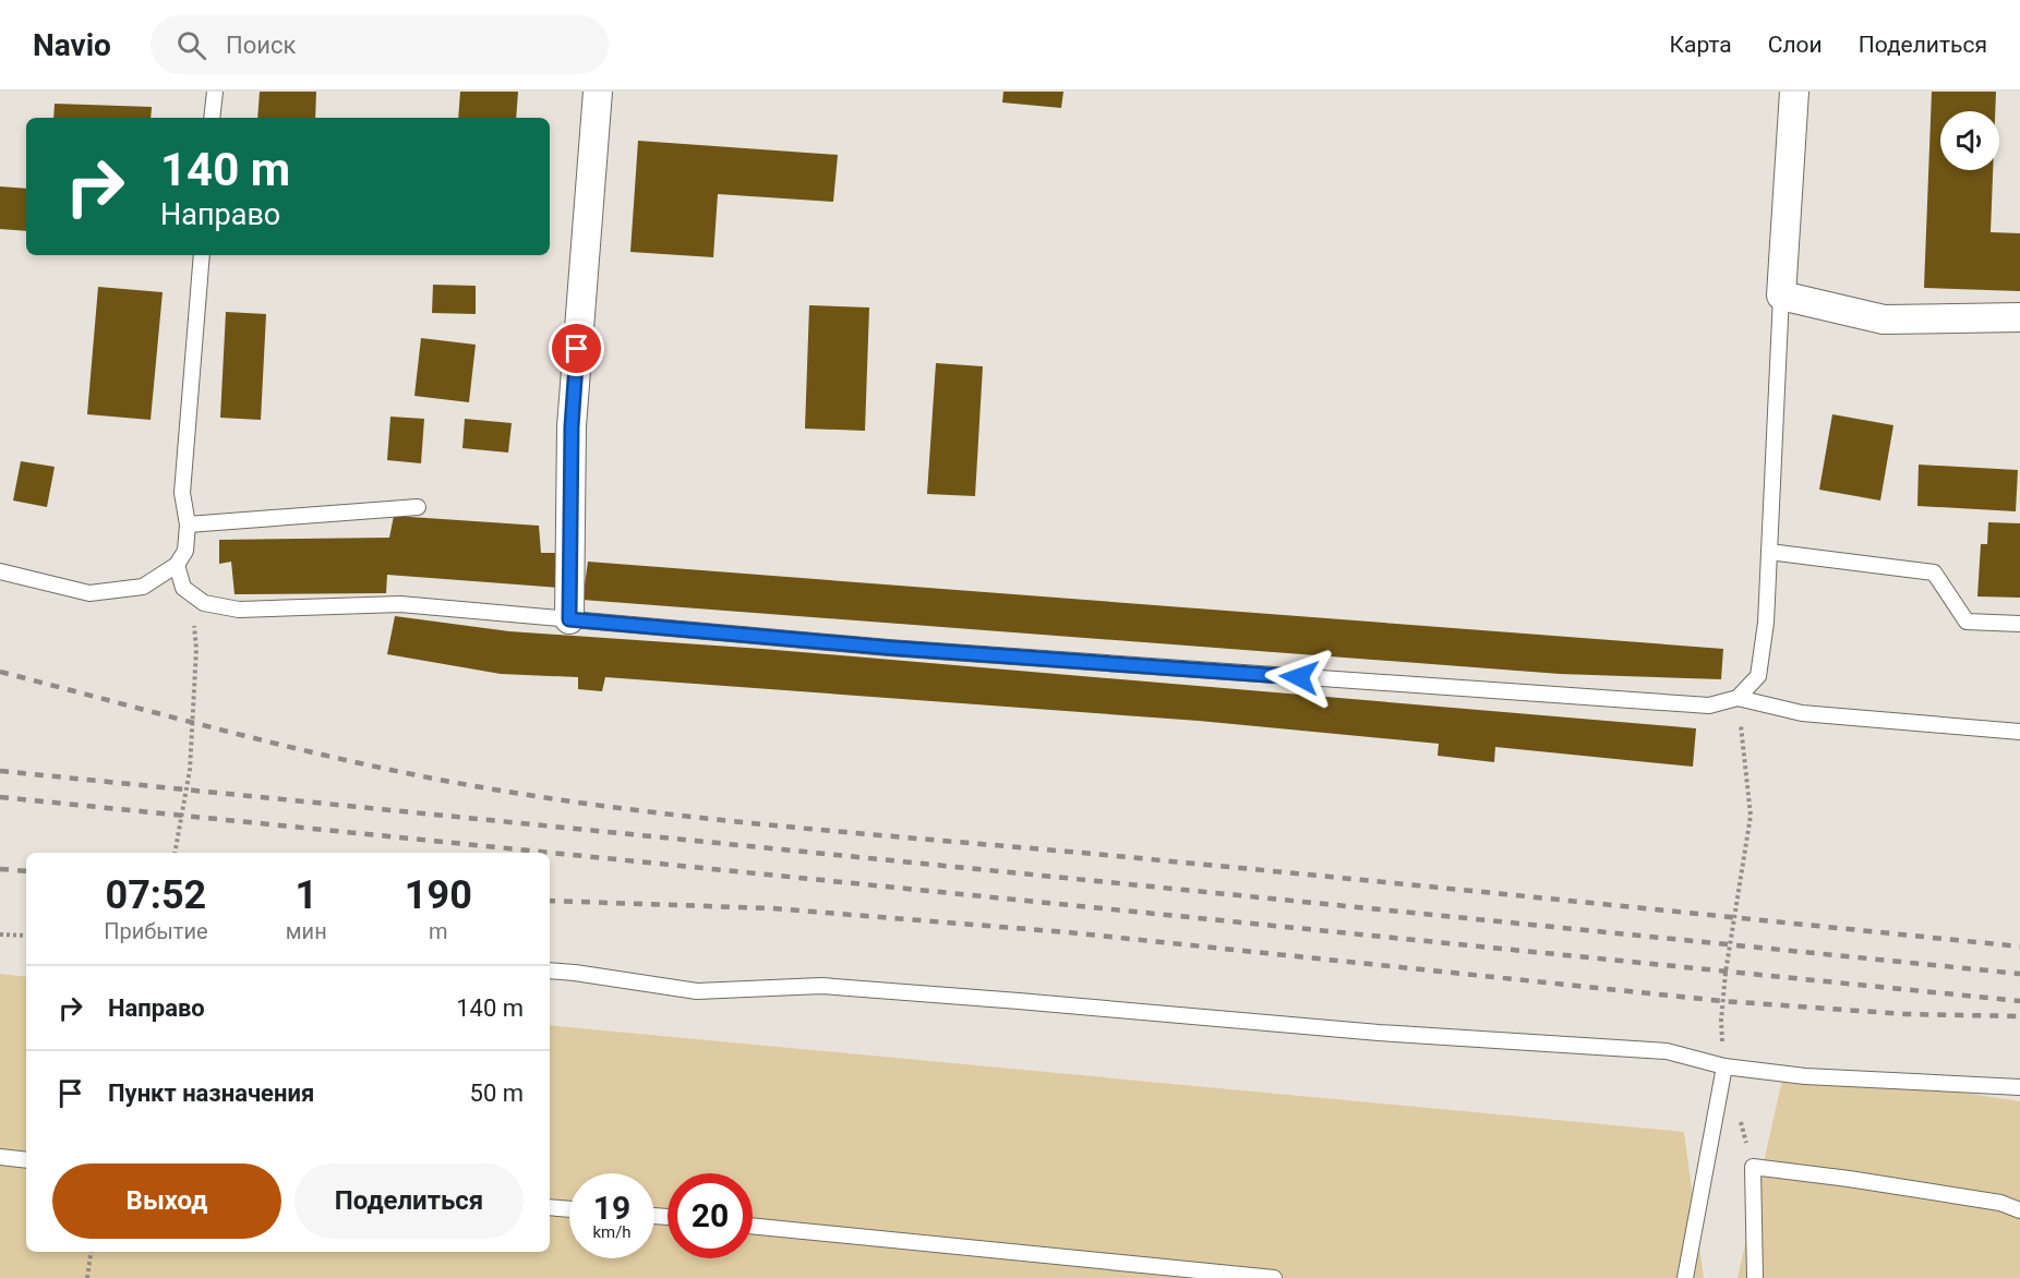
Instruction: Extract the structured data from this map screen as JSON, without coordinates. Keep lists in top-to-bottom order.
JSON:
{
  "page": {
    "header": "Navio",
    "search": "Поиск",
    "nav": ["Карта", "Слои", "Поделиться"],
    "turn": ["140 m", "Направо"],
    "eta": [
      "07:52",
      "Прибытие",
      "1",
      "мин",
      "190",
      "m"
    ],
    "list": [
      {
        "name": "Направо",
        "value": "140 m"
      },
      {
        "name": "Пункт назначения",
        "value": "50 m"
      }
    ],
    "buttons": ["Выход", "Поделиться"],
    "speed": "19 km/h",
    "limit": "20"
  }
}
